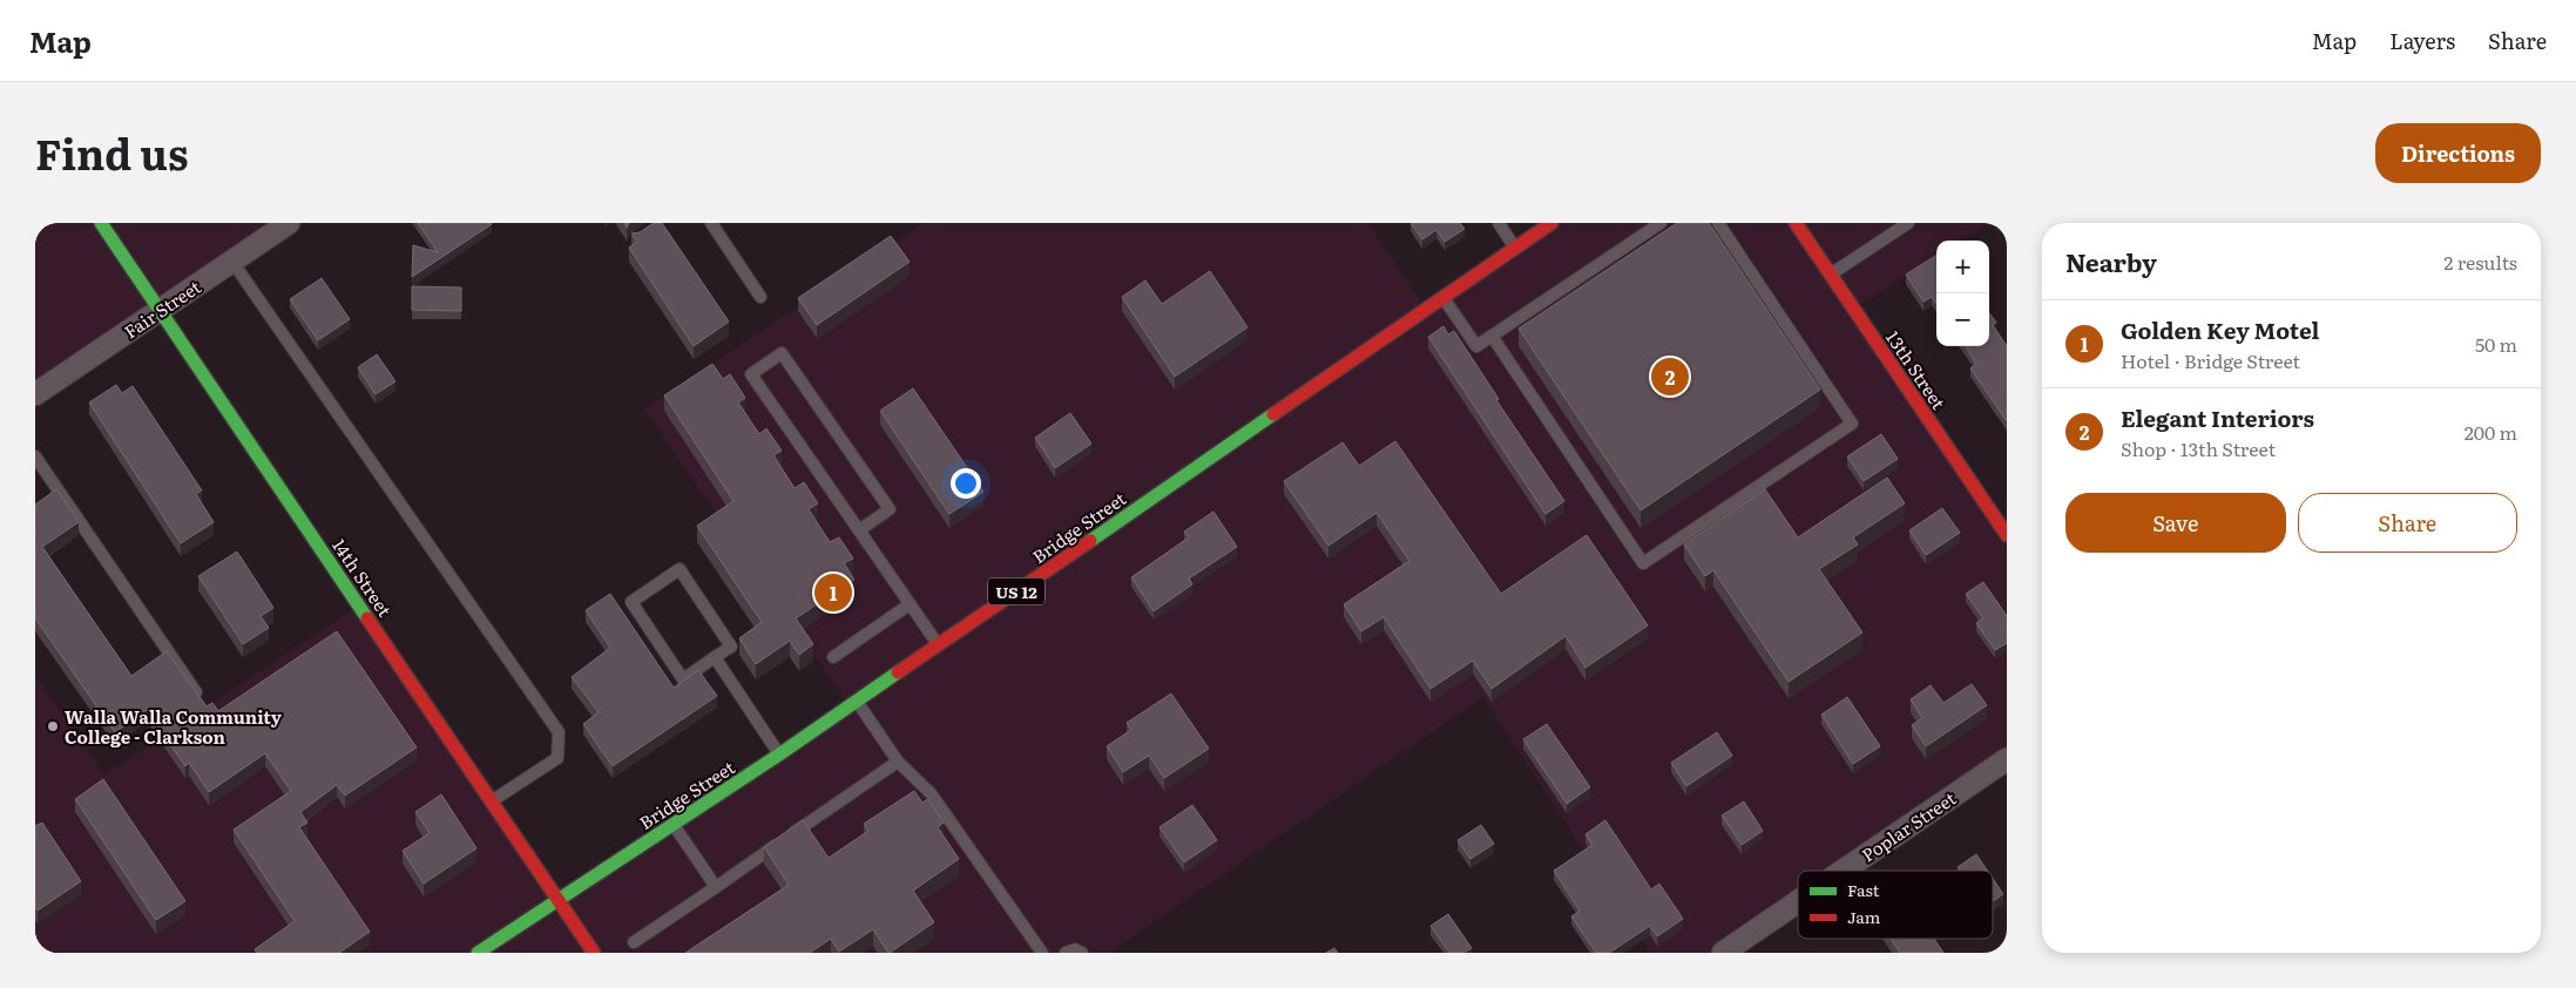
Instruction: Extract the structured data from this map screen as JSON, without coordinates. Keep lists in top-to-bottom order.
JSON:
{
  "streets": {
    "main road": [
      "13th Street",
      "Bridge Street",
      "14th Street",
      "US 12"
    ],
    "street": ["Fair Street", "Poplar Street"]
  },
  "crossings": [
    ["Fair Street", "14th Street"],
    ["Bridge Street", "14th Street"]
  ],
  "places": ["Walla Walla Community College - Clarkson"],
  "legend": ["Fast", "Jam"],
  "page": {
    "header": "Map",
    "nav": ["Map", "Layers", "Share"],
    "title": "Find us",
    "buttons": [
      "Directions",
      ["Save", "Share"]
    ],
    "heading": ["Nearby", "2 results"],
    "map_buttons": ["+", "−"],
    "list": [
      {
        "mark": "1",
        "name": "Golden Key Motel",
        "note": "Hotel · Bridge Street",
        "value": "50 m"
      },
      {
        "mark": "2",
        "name": "Elegant Interiors",
        "note": "Shop · 13th Street",
        "value": "200 m"
      }
    ],
    "pins": ["2", "1"]
  }
}
